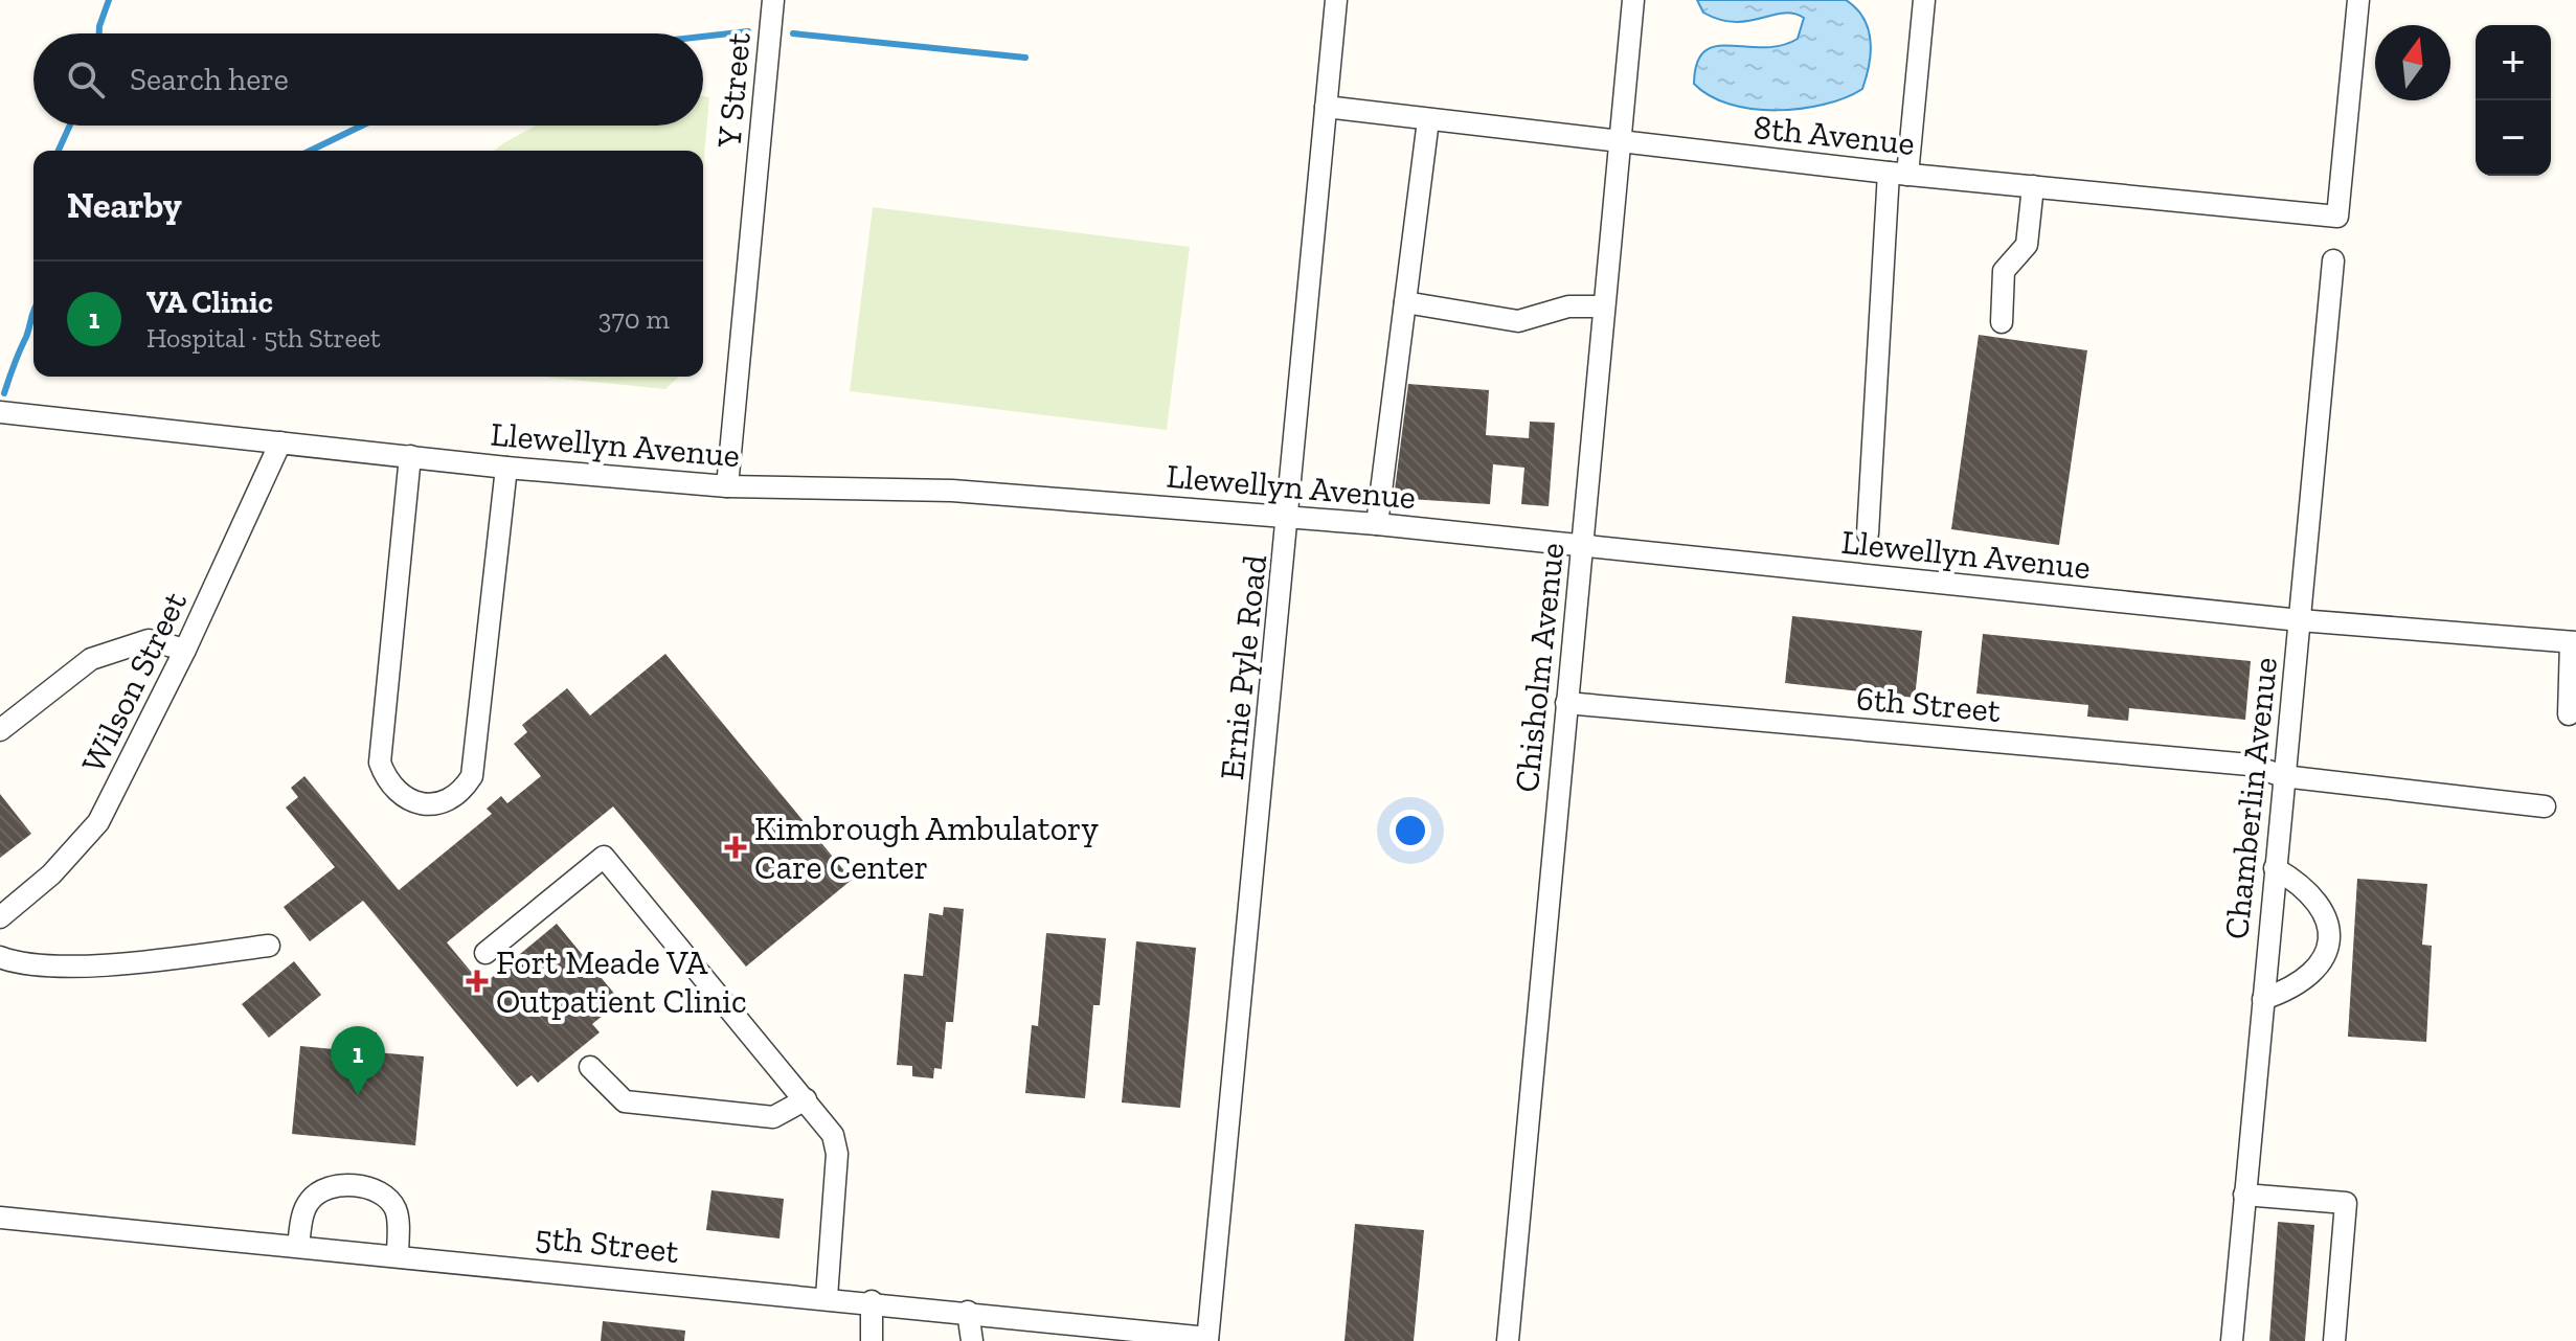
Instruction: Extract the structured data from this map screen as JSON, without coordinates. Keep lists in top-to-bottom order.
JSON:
{
  "streets": {
    "street": [
      "Y Street",
      "8th Avenue",
      "Llewellyn Avenue",
      "Ernie Pyle Road",
      "Chisholm Avenue",
      "Wilson Street",
      "6th Street",
      "Chamberlin Avenue",
      "5th Street"
    ]
  },
  "crossings": [
    ["Y Street", "Llewellyn Avenue"],
    ["8th Avenue", "Ernie Pyle Road"],
    ["8th Avenue", "Chisholm Avenue"],
    ["Llewellyn Avenue", "Ernie Pyle Road"],
    ["Llewellyn Avenue", "Chisholm Avenue"],
    ["Llewellyn Avenue", "Wilson Street"],
    ["Llewellyn Avenue", "Chamberlin Avenue"],
    ["Ernie Pyle Road", "5th Street"],
    ["Chisholm Avenue", "6th Street"],
    ["6th Street", "Chamberlin Avenue"]
  ],
  "places": {
    "health": ["Kimbrough Ambulatory Care Center", "Fort Meade VA Outpatient Clinic"]
  },
  "north": "top",
  "page": {
    "map_buttons": ["+", "−"],
    "search": "Search here",
    "heading": "Nearby",
    "list": [
      {
        "mark": "1",
        "name": "VA Clinic",
        "note": "Hospital · 5th Street",
        "value": "370 m"
      }
    ],
    "pins": "1"
  }
}
